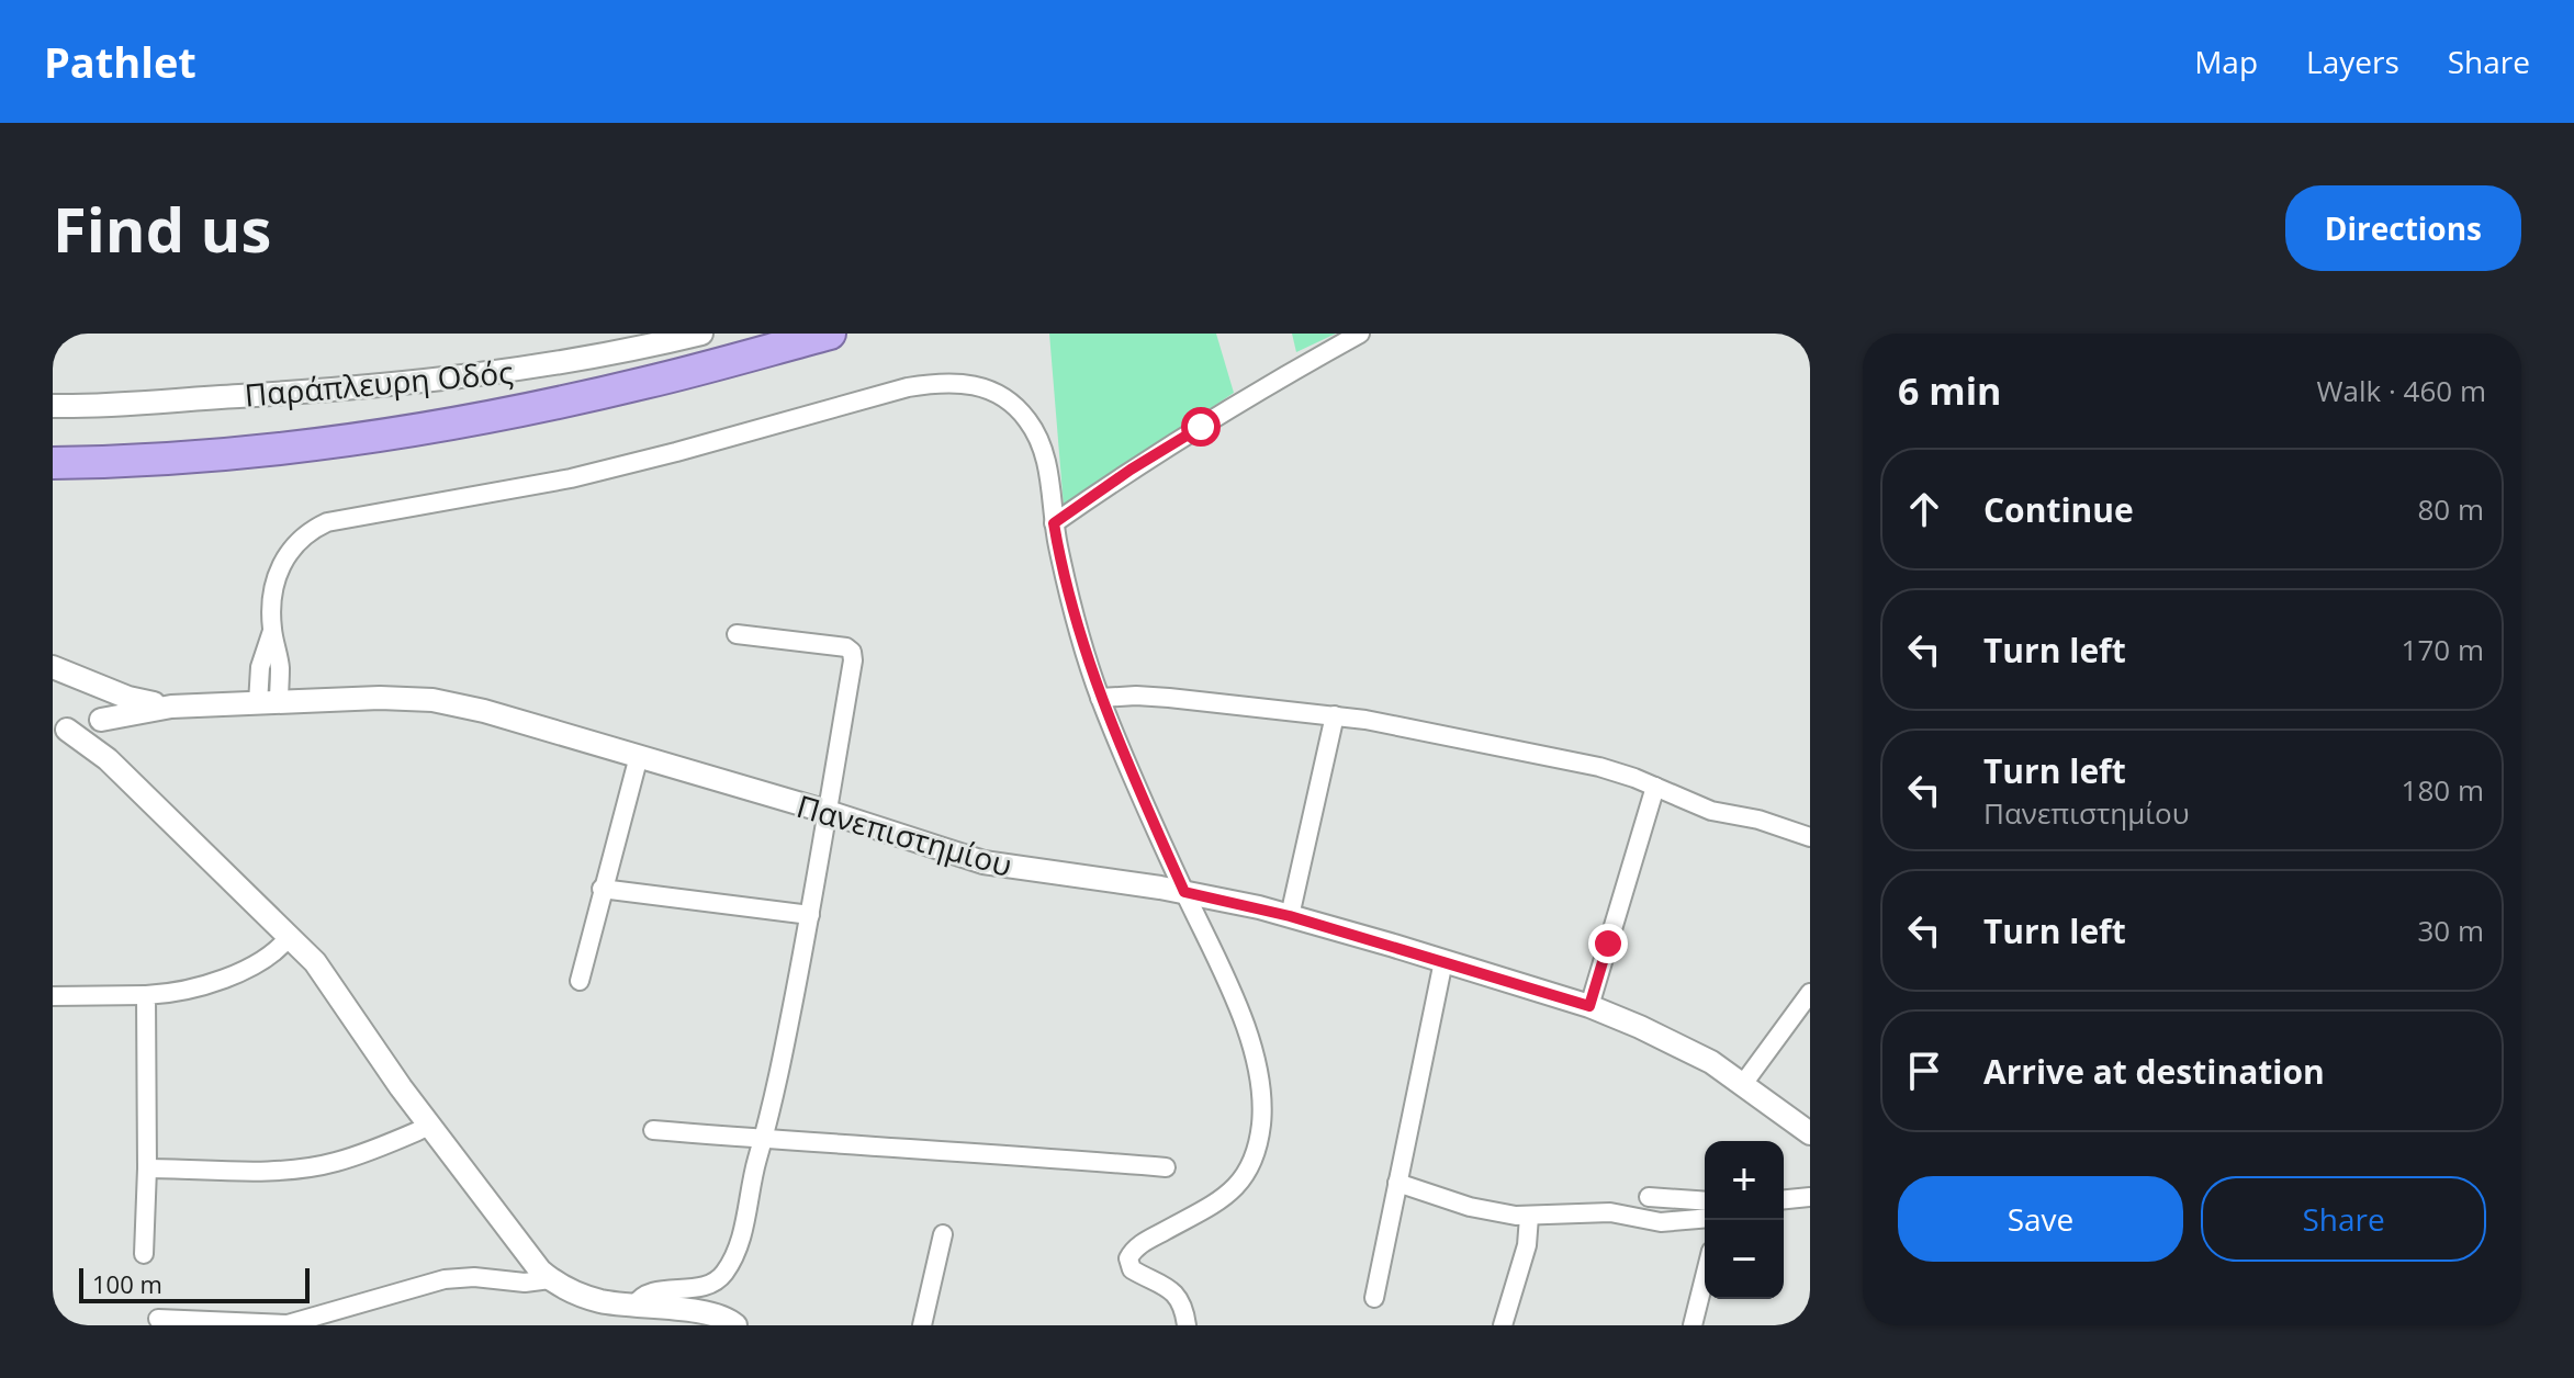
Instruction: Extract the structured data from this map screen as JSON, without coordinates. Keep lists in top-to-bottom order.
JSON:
{
  "streets": {
    "street": ["Παράπλευρη Οδός", "Πανεπιστημίου"]
  },
  "scale_bar": "100 m",
  "page": {
    "header": "Pathlet",
    "nav": ["Map", "Layers", "Share"],
    "buttons": [
      "Directions",
      ["Save", "Share"]
    ],
    "title": "Find us",
    "heading": ["6 min", "Walk · 460 m"],
    "list": [
      ["Continue", "80 m"],
      ["Turn left", "170 m"],
      ["Turn left", "Πανεπιστημίου", "180 m"],
      ["Turn left", "30 m"],
      "Arrive at destination"
    ],
    "map_buttons": ["+", "−"],
    "scale": "100 m"
  }
}
